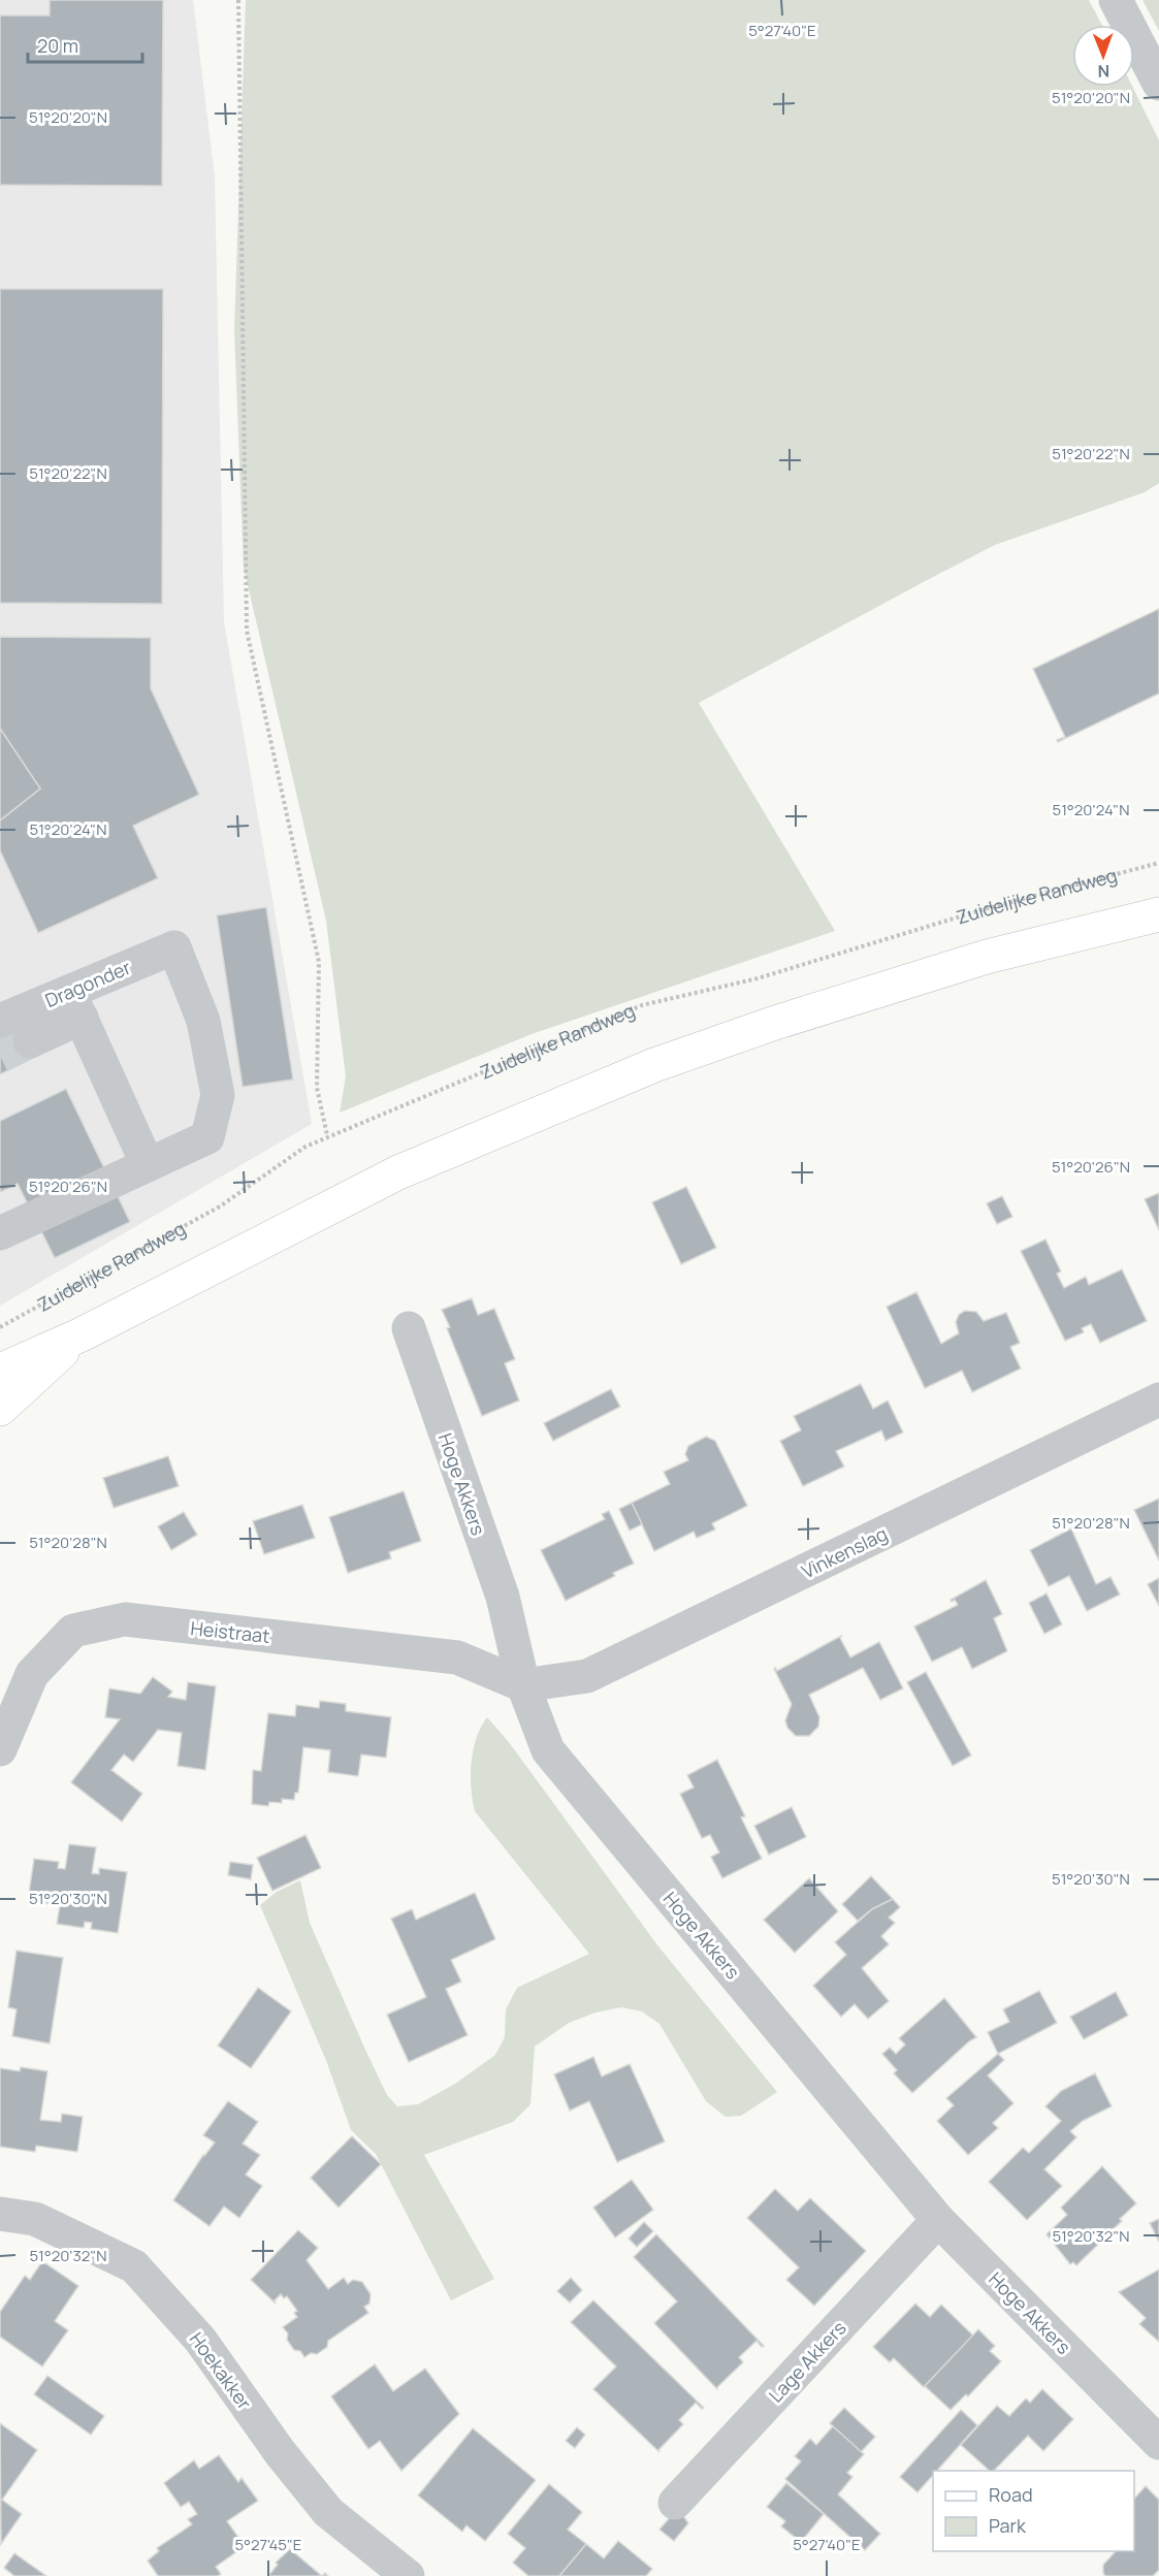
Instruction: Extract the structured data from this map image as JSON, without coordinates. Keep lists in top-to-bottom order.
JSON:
{
  "streets": {
    "street": [
      "Dragonder",
      "Hoge Akkers",
      "Vinkenslag",
      "Heistraat",
      "Lage Akkers",
      "Hoekakker"
    ],
    "path": ["Zuidelijke Randweg"]
  },
  "crossings": [
    ["Hoge Akkers", "Vinkenslag"],
    ["Hoge Akkers", "Heistraat"],
    ["Hoge Akkers", "Lage Akkers"],
    ["Vinkenslag", "Heistraat"]
  ],
  "legend": ["Road", "Park"],
  "scale_bar": "20 m",
  "north": "bottom",
  "coordinates": [
    "5°27'40\"E",
    "51°20'20\"N",
    "51°20'22\"N",
    "51°20'24\"N",
    "51°20'26\"N",
    "51°20'28\"N",
    "51°20'30\"N",
    "51°20'32\"N",
    "5°27'45\"E"
  ]
}
